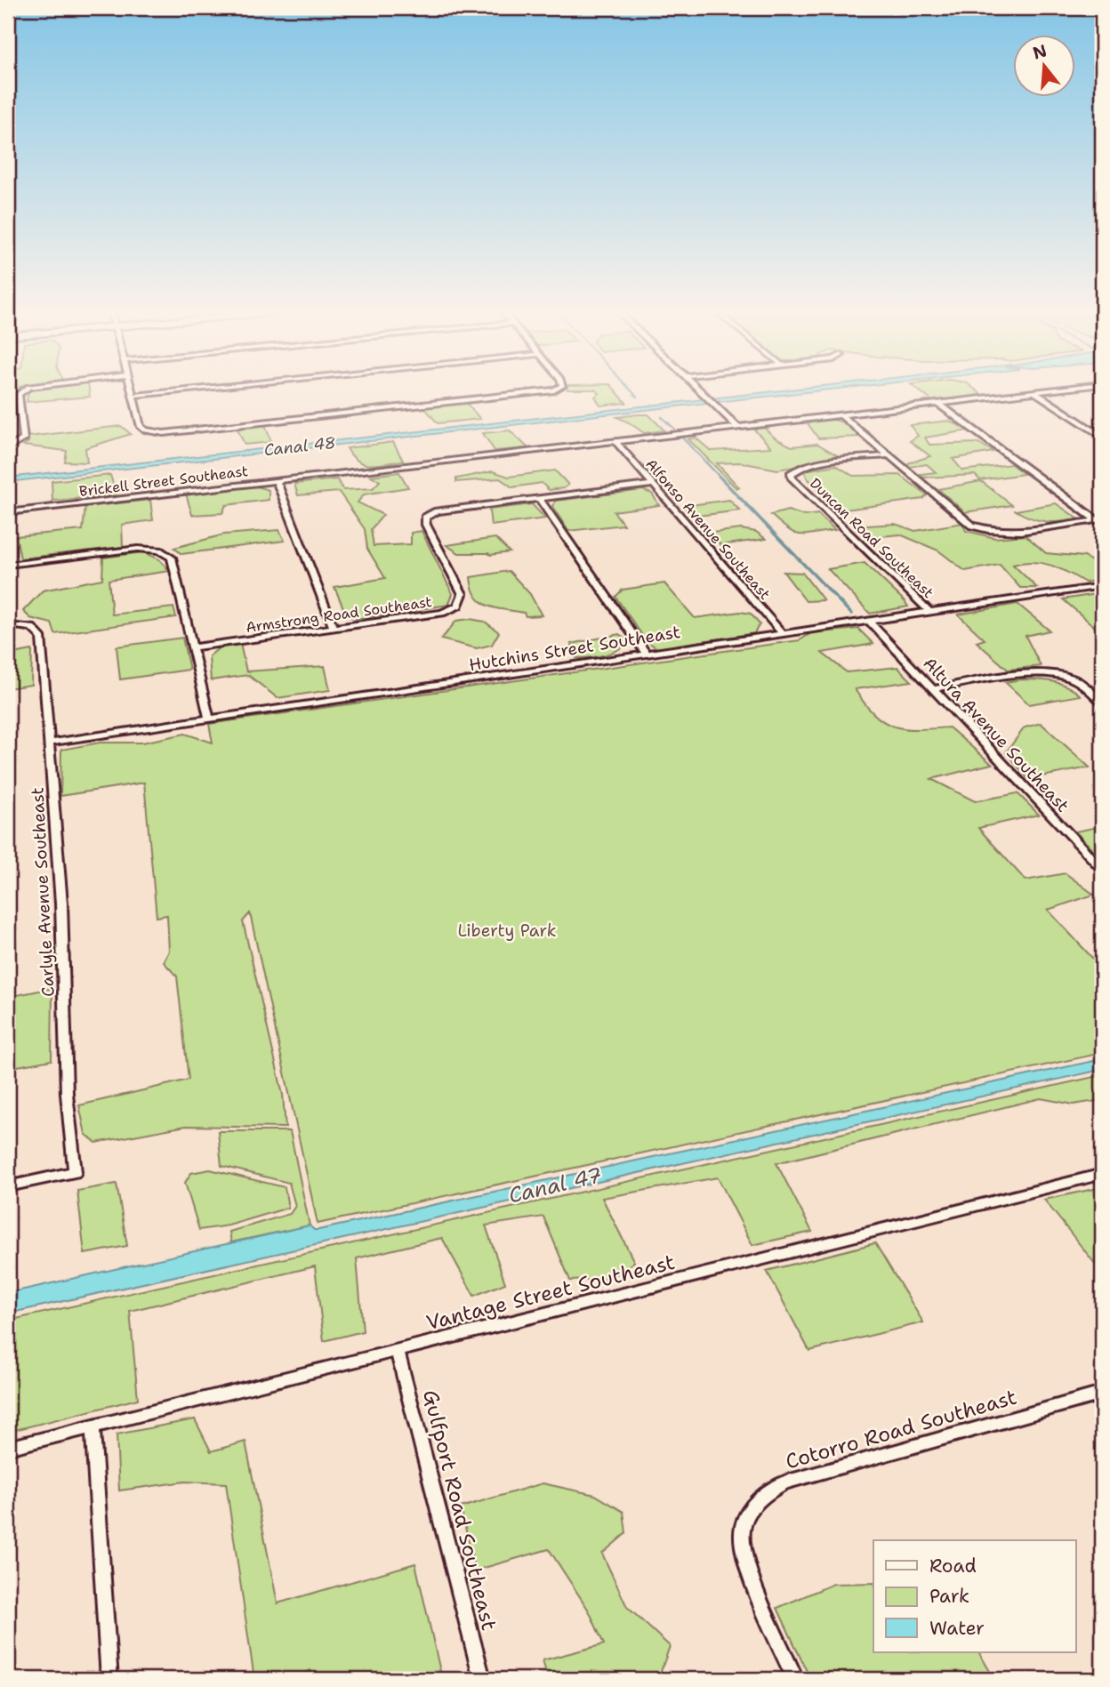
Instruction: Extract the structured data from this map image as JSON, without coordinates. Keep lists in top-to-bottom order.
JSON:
{
  "streets": {
    "street": [
      "Brickell Street Southeast",
      "Alfonso Avenue Southeast",
      "Duncan Road Southeast",
      "Armstrong Road Southeast",
      "Hutchins Street Southeast",
      "Altura Avenue Southeast",
      "Carlyle Avenue Southeast",
      "Vantage Street Southeast",
      "Cotorro Road Southeast",
      "Gulfport Road Southeast"
    ]
  },
  "crossings": [
    ["Brickell Street Southeast", "Alfonso Avenue Southeast"],
    ["Alfonso Avenue Southeast", "Armstrong Road Southeast"],
    ["Alfonso Avenue Southeast", "Hutchins Street Southeast"],
    ["Duncan Road Southeast", "Hutchins Street Southeast"],
    ["Hutchins Street Southeast", "Altura Avenue Southeast"],
    ["Hutchins Street Southeast", "Carlyle Avenue Southeast"],
    ["Vantage Street Southeast", "Gulfport Road Southeast"]
  ],
  "water": ["Canal 48", "Canal 47"],
  "parks": ["Liberty Park"],
  "legend": ["Road", "Park", "Water"],
  "north": "top"
}
